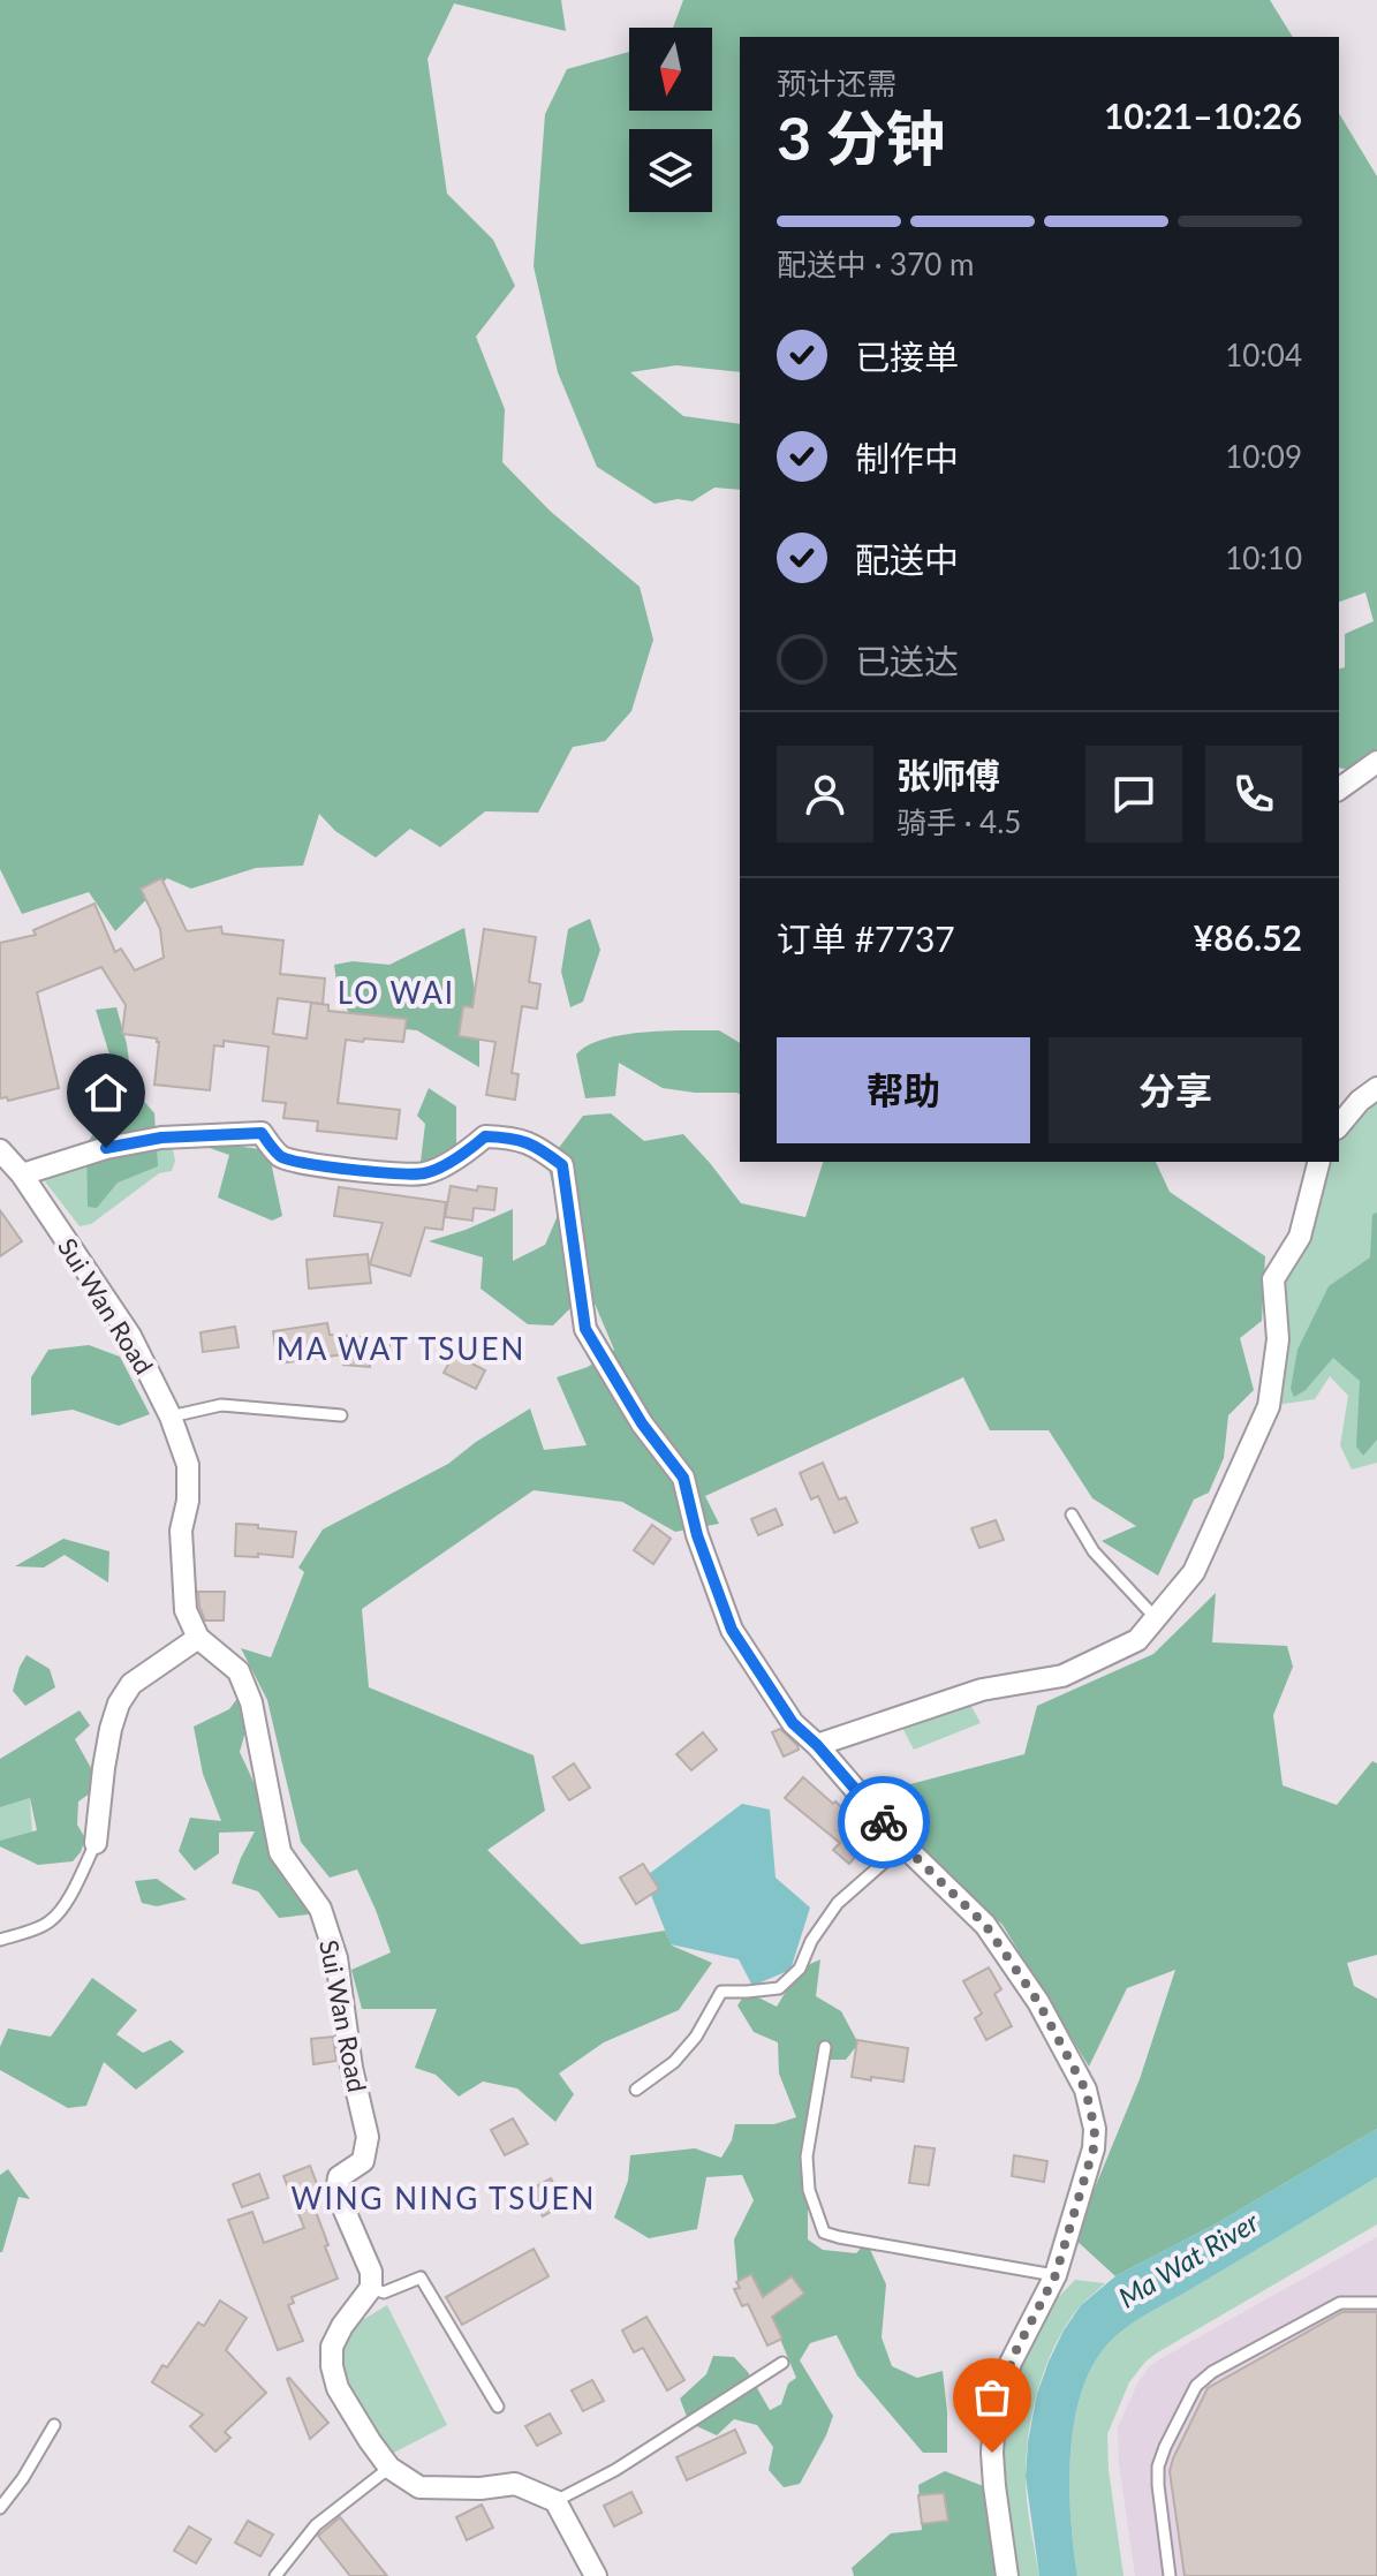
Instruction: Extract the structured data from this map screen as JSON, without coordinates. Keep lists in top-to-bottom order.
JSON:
{
  "streets": {
    "street": ["Sui Wan Road"]
  },
  "districts": ["LO WAI", "MA WAT TSUEN", "WING NING TSUEN"],
  "water": ["Ma Wat River"],
  "north": "bottom",
  "page": {
    "heading": ["3 分钟", "预计还需", "10:21–10:26"],
    "panel": [
      "张师傅",
      "骑手 · 4.5",
      "订单 #7737",
      "¥86.52"
    ],
    "bar": "配送中 · 370 m",
    "list": [
      ["已接单", "10:04"],
      ["制作中", "10:09"],
      ["配送中", "10:10"],
      "已送达"
    ],
    "buttons": ["帮助", "分享"]
  }
}
